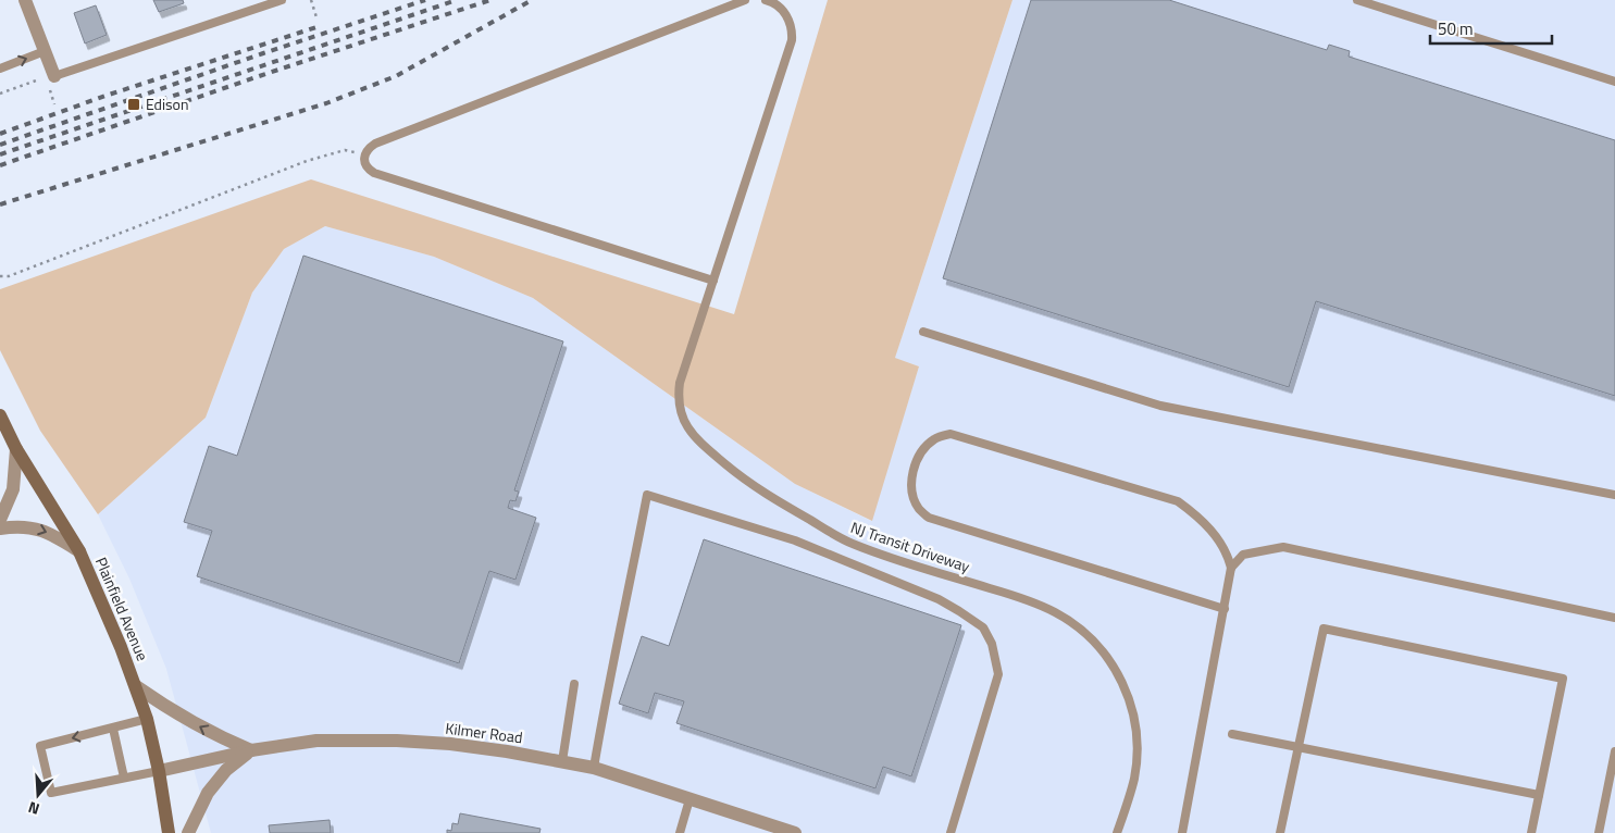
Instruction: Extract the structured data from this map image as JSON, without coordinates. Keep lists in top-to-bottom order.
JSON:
{
  "streets": {
    "main road": ["Plainfield Avenue"],
    "street": ["Kilmer Road"],
    "lane": ["NJ Transit Driveway"]
  },
  "crossings": [
    ["Plainfield Avenue", "Kilmer Road"]
  ],
  "places": {
    "transit": ["Edison"]
  },
  "scale_bar": "50 m",
  "north": "bottom"
}
